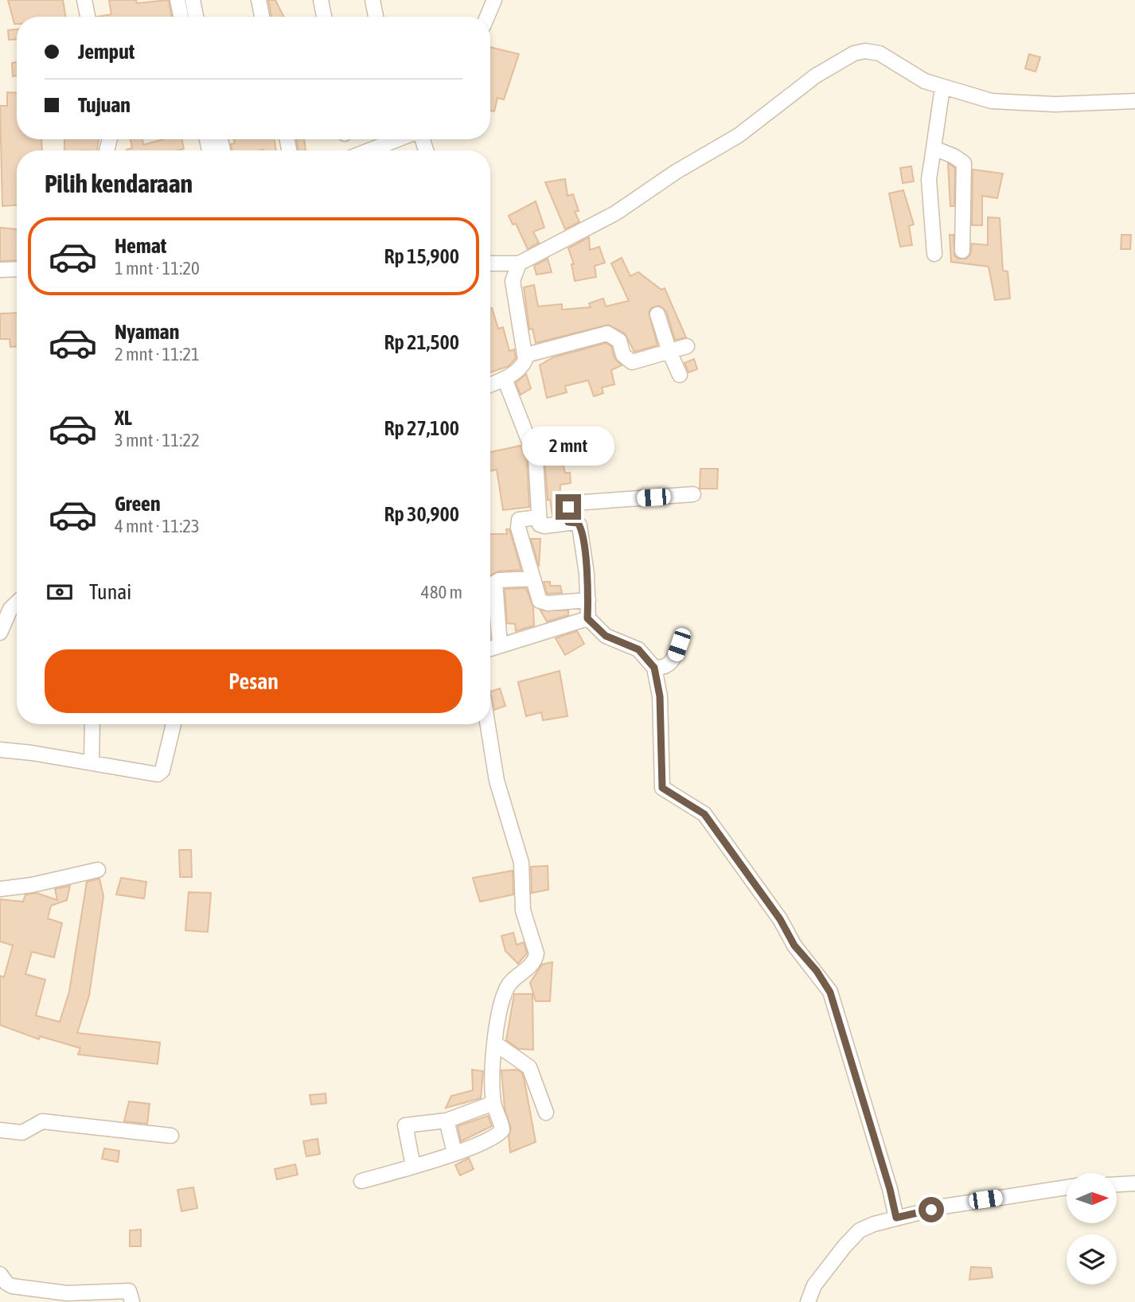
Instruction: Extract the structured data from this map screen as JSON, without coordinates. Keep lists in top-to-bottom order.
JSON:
{
  "north": "right",
  "page": {
    "banner": ["Jemput", "Tujuan"],
    "heading": "Pilih kendaraan",
    "list": [
      {
        "name": "Hemat",
        "note": "1 mnt · 11:20",
        "value": "Rp 15,900"
      },
      {
        "name": "Nyaman",
        "note": "2 mnt · 11:21",
        "value": "Rp 21,500"
      },
      {
        "name": "XL",
        "note": "3 mnt · 11:22",
        "value": "Rp 27,100"
      },
      {
        "name": "Green",
        "note": "4 mnt · 11:23",
        "value": "Rp 30,900"
      }
    ],
    "bubble": "2 mnt",
    "pay": ["Tunai", "480 m"],
    "buttons": "Pesan"
  }
}
